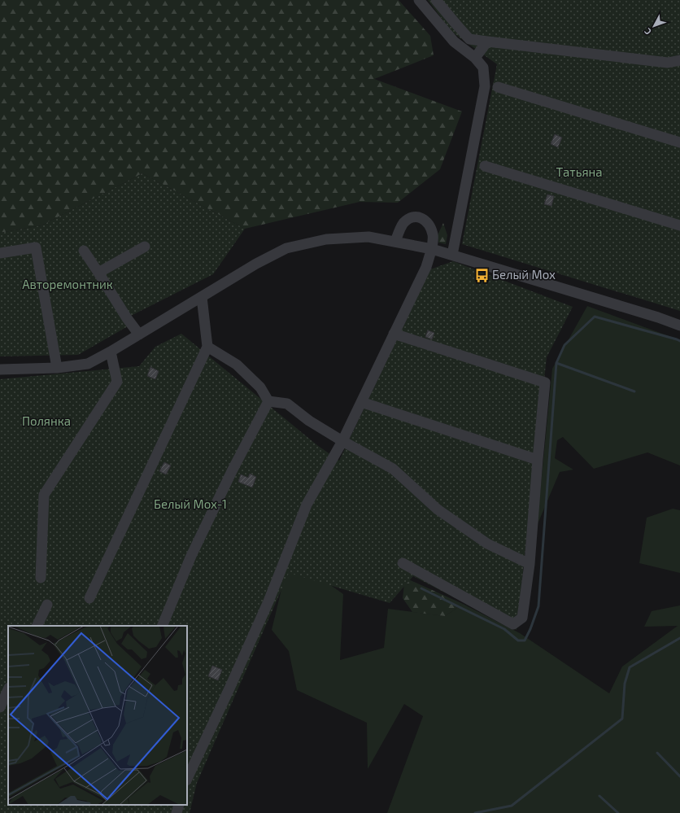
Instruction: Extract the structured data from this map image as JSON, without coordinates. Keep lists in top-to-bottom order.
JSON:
{
  "parks": [
    "Татьяна",
    "Авторемонтник",
    "Полянка",
    "Белый Мох-1"
  ],
  "places": {
    "bus stop": ["Белый Мох"]
  },
  "north": "bottom left"
}
